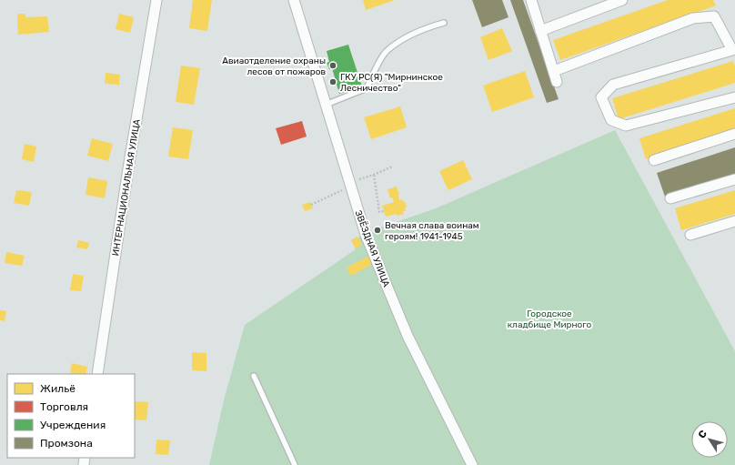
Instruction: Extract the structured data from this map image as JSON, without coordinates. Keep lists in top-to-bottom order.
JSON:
{
  "streets": {
    "street": ["ИНТЕРНАЦИОНАЛЬНАЯ УЛИЦА", "ЗВЁЗДНАЯ УЛИЦА"]
  },
  "parks": ["Городское кладбище Мирного"],
  "places": ["Авиаотделение охраны лесов от пожаров", "ГКУ РС(Я) \"Мирнинское Лесничество\"", "Вечная слава воинам героям! 1941-1945"],
  "legend": [
    "Жильё",
    "Торговля",
    "Учреждения",
    "Промзона"
  ],
  "north": "top left"
}
